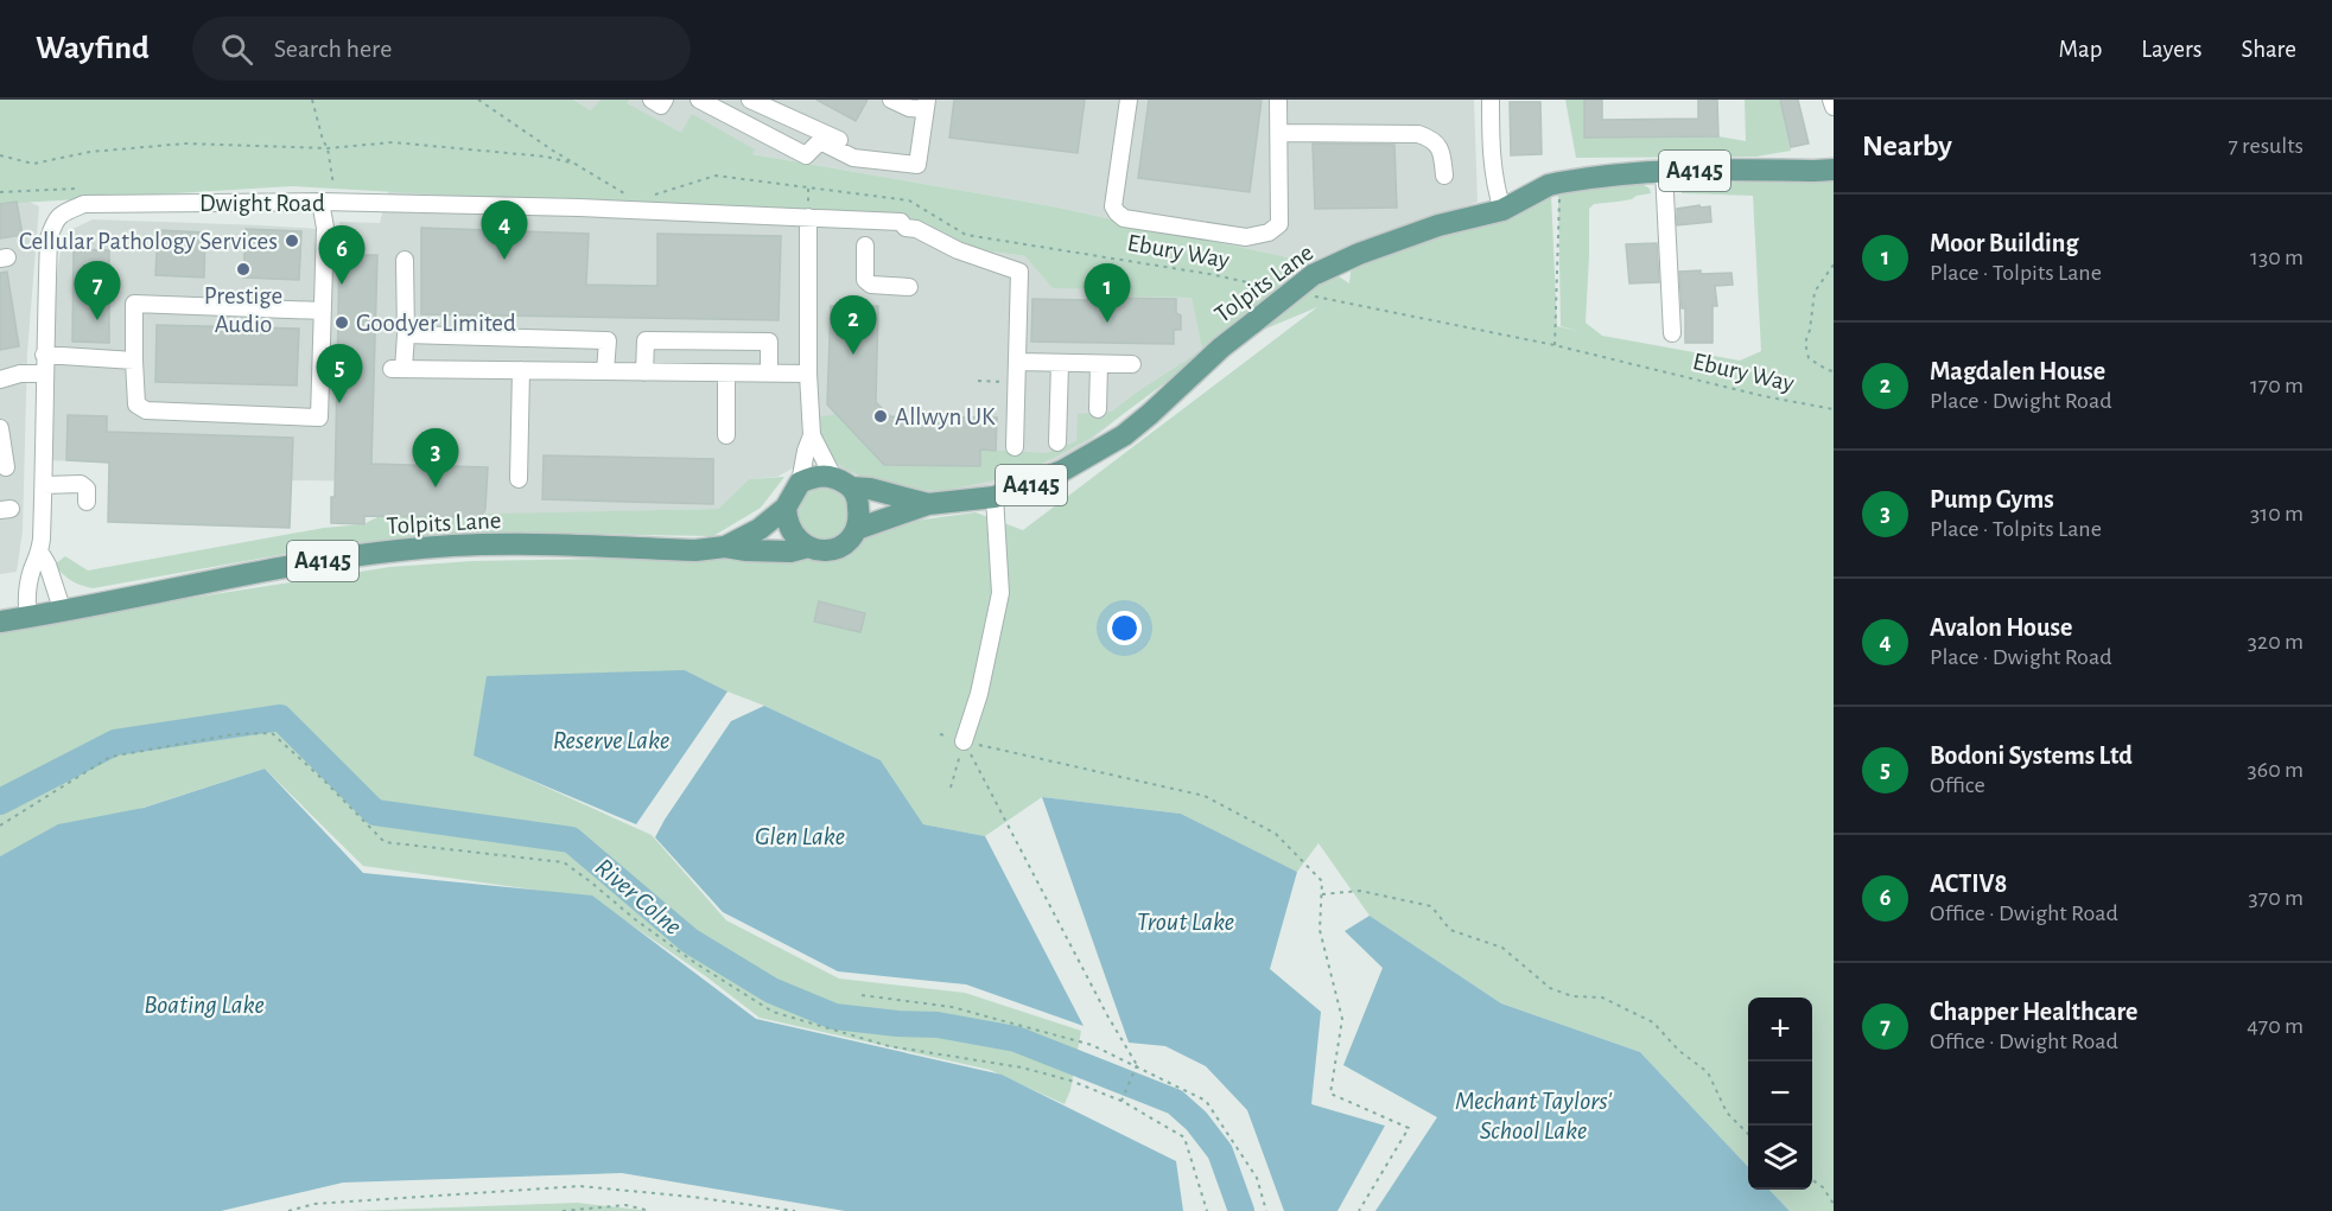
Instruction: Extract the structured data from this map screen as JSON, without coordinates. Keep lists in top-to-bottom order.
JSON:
{
  "streets": {
    "main road": ["A4145", "Tolpits Lane"],
    "street": ["Dwight Road"],
    "path": ["Ebury Way"]
  },
  "crossings": [
    ["Ebury Way", "Tolpits Lane"]
  ],
  "water": [
    "Reserve Lake",
    "Glen Lake",
    "River Colne",
    "Trout Lake",
    "Boating Lake",
    "Mechant Taylors' School Lake"
  ],
  "places": [
    "Cellular Pathology Services",
    "Prestige Audio",
    "Goodyer Limited",
    "Allwyn UK"
  ],
  "page": {
    "header": "Wayfind",
    "search": "Search here",
    "nav": ["Map", "Layers", "Share"],
    "heading": ["Nearby", "7 results"],
    "list": [
      {
        "mark": "1",
        "name": "Moor Building",
        "note": "Place · Tolpits Lane",
        "value": "130 m"
      },
      {
        "mark": "2",
        "name": "Magdalen House",
        "note": "Place · Dwight Road",
        "value": "170 m"
      },
      {
        "mark": "3",
        "name": "Pump Gyms",
        "note": "Place · Tolpits Lane",
        "value": "310 m"
      },
      {
        "mark": "4",
        "name": "Avalon House",
        "note": "Place · Dwight Road",
        "value": "320 m"
      },
      {
        "mark": "5",
        "name": "Bodoni Systems Ltd",
        "note": "Office",
        "value": "360 m"
      },
      {
        "mark": "6",
        "name": "ACTIV8",
        "note": "Office · Dwight Road",
        "value": "370 m"
      },
      {
        "mark": "7",
        "name": "Chapper Healthcare",
        "note": "Office · Dwight Road",
        "value": "470 m"
      }
    ],
    "pins": [
      "4",
      "6",
      "7",
      "1",
      "2",
      "5",
      "3"
    ],
    "map_buttons": ["+", "−"]
  }
}
